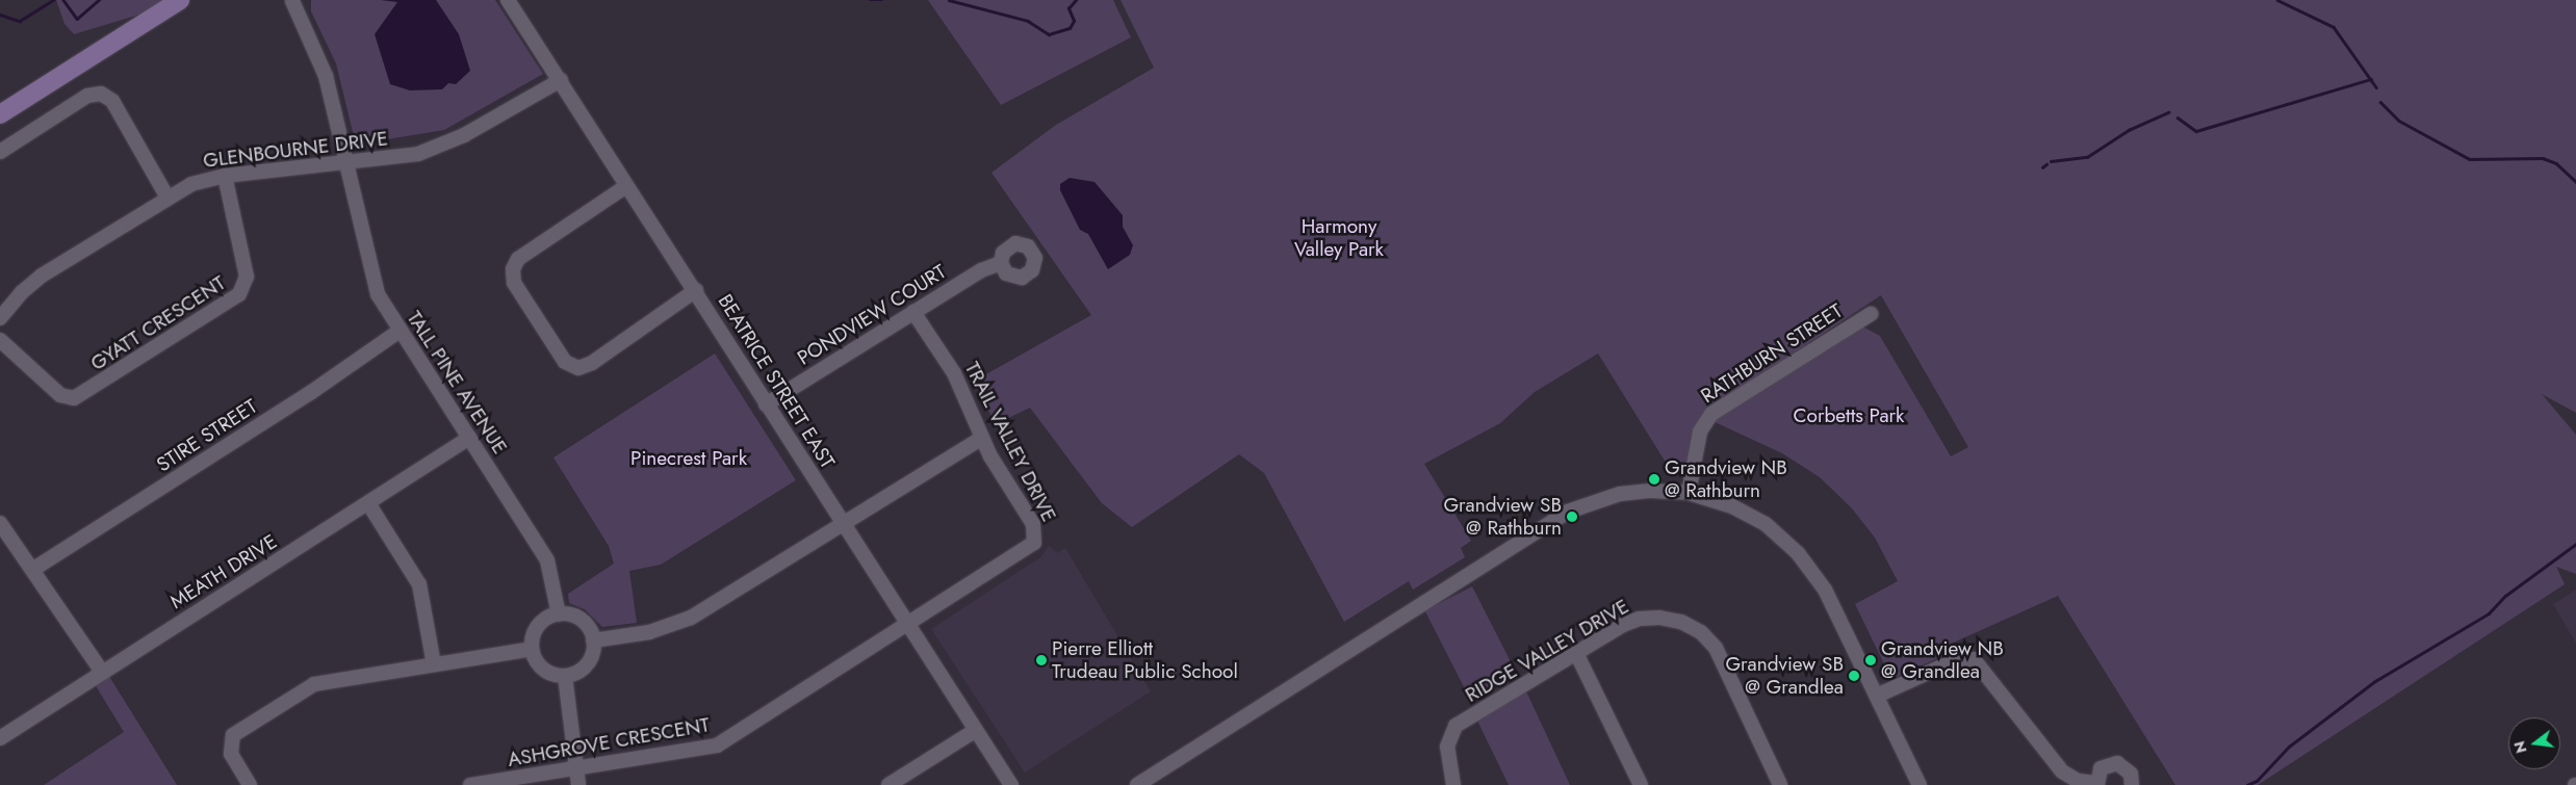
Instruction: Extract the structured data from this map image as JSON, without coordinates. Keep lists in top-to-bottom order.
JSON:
{
  "streets": {
    "street": [
      "GLENBOURNE DRIVE",
      "PONDVIEW COURT",
      "GYATT CRESCENT",
      "RATHBURN STREET",
      "BEATRICE STREET EAST",
      "TALL PINE AVENUE",
      "STIRE STREET",
      "TRAIL VALLEY DRIVE",
      "MEATH DRIVE",
      "RIDGE VALLEY DRIVE",
      "ASHGROVE CRESCENT"
    ]
  },
  "crossings": [
    ["GLENBOURNE DRIVE", "GYATT CRESCENT"],
    ["GLENBOURNE DRIVE", "BEATRICE STREET EAST"],
    ["GLENBOURNE DRIVE", "TALL PINE AVENUE"],
    ["PONDVIEW COURT", "BEATRICE STREET EAST"],
    ["PONDVIEW COURT", "TRAIL VALLEY DRIVE"],
    ["BEATRICE STREET EAST", "TRAIL VALLEY DRIVE"],
    ["BEATRICE STREET EAST", "ASHGROVE CRESCENT"],
    ["TALL PINE AVENUE", "STIRE STREET"],
    ["TALL PINE AVENUE", "MEATH DRIVE"],
    ["TRAIL VALLEY DRIVE", "ASHGROVE CRESCENT"]
  ],
  "parks": ["Harmony Valley Park", "Corbetts Park", "Pinecrest Park"],
  "places": [
    "Grandview NB @ Rathburn",
    "Grandview SB @ Rathburn",
    "Pierre Elliott Trudeau Public School",
    "Grandview NB @ Grandlea",
    "Grandview SB @ Grandlea"
  ],
  "north": "left"
}
